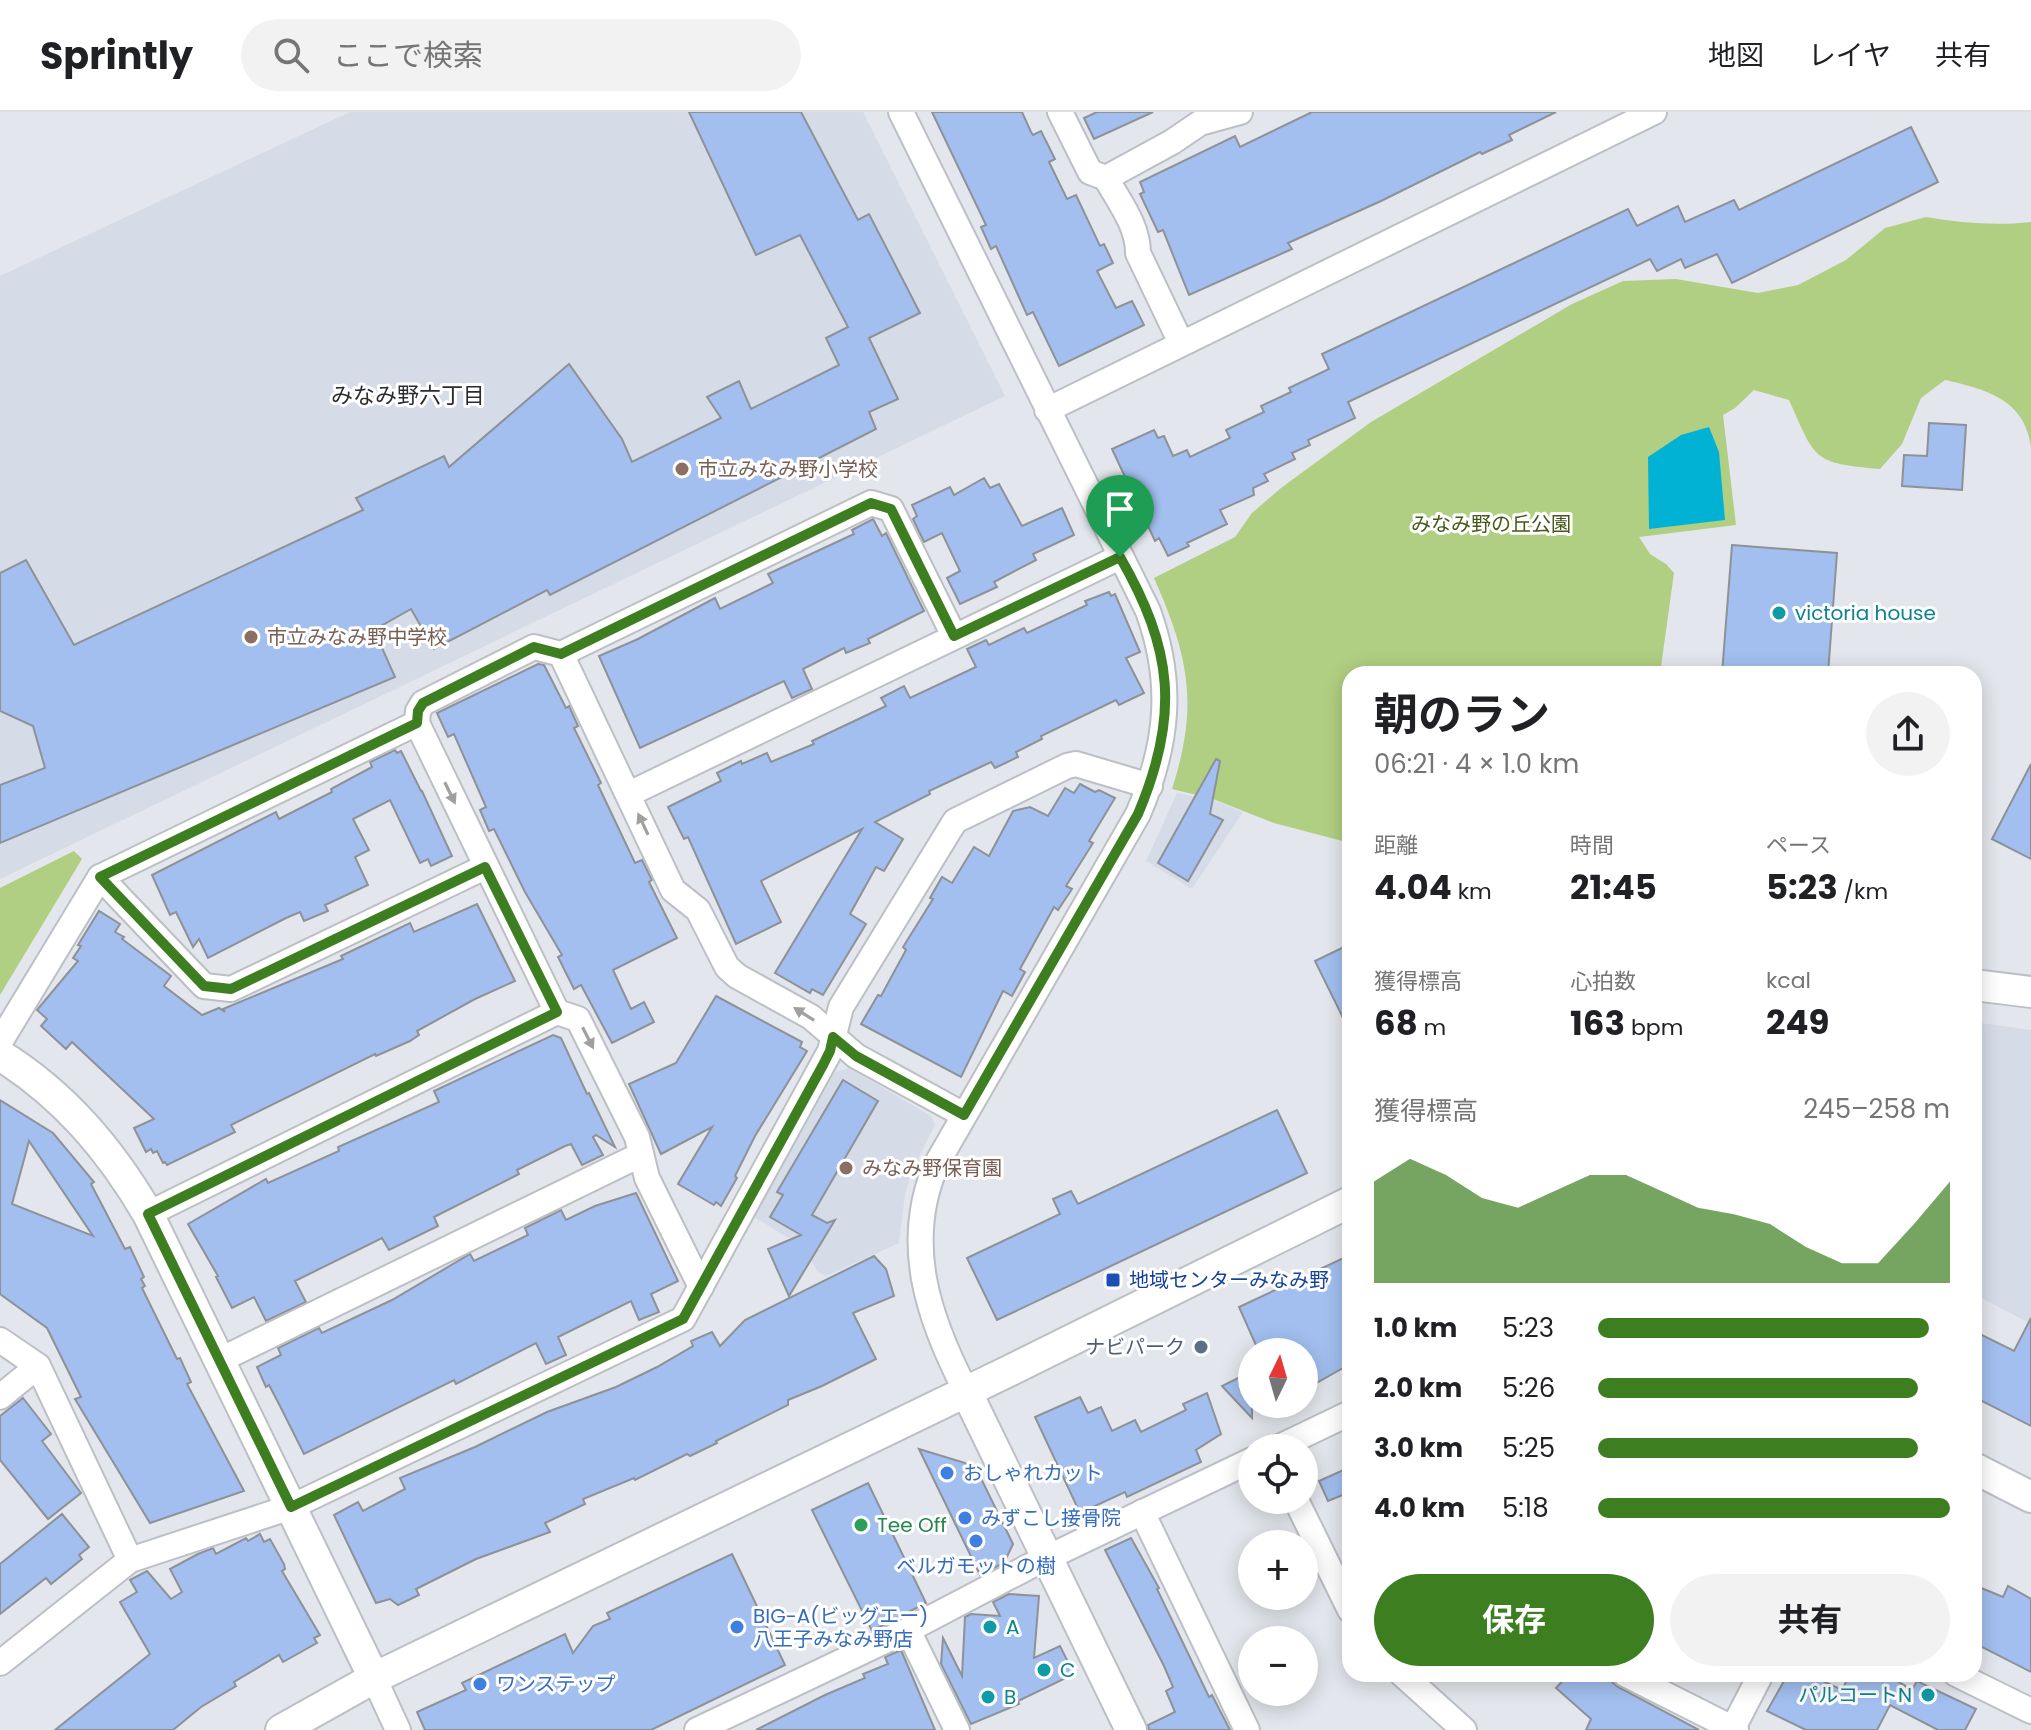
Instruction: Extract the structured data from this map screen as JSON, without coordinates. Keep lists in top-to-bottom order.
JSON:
{
  "districts": ["みなみ野六丁目"],
  "parks": ["みなみ野の丘公園"],
  "places": {
    "other": [
      "市立みなみ野小学校",
      "victoria house",
      "市立みなみ野中学校",
      "みなみ野保育園",
      "ナビパーク",
      "おしゃれカット",
      "みずこし接骨院",
      "Tee Off",
      "ベルガモットの樹",
      "BIG-A(ビッグエー) 八王子みなみ野店",
      "A",
      "C",
      "ワンステップ",
      "パルコートN",
      "B"
    ],
    "transit": ["地域センターみなみ野"]
  },
  "north": "top",
  "page": {
    "header": "Sprintly",
    "search": "ここで検索",
    "nav": ["地図", "レイヤ", "共有"],
    "heading": ["朝のラン", "06:21 · 4 × 1.0 km"],
    "stats": [
      ["距離", "4.04 km"],
      ["時間", "21:45"],
      ["ペース", "5:23 /km"],
      ["獲得標高", "68 m"],
      ["心拍数", "163 bpm"],
      ["kcal", "249"]
    ],
    "chart": ["獲得標高", "245–258 m"],
    "list": [
      {
        "name": "1.0 km",
        "note": "5:23"
      },
      {
        "name": "2.0 km",
        "note": "5:26"
      },
      {
        "name": "3.0 km",
        "note": "5:25"
      },
      {
        "name": "4.0 km",
        "note": "5:18"
      }
    ],
    "map_buttons": ["+", "−"],
    "buttons": ["保存", "共有"]
  }
}
